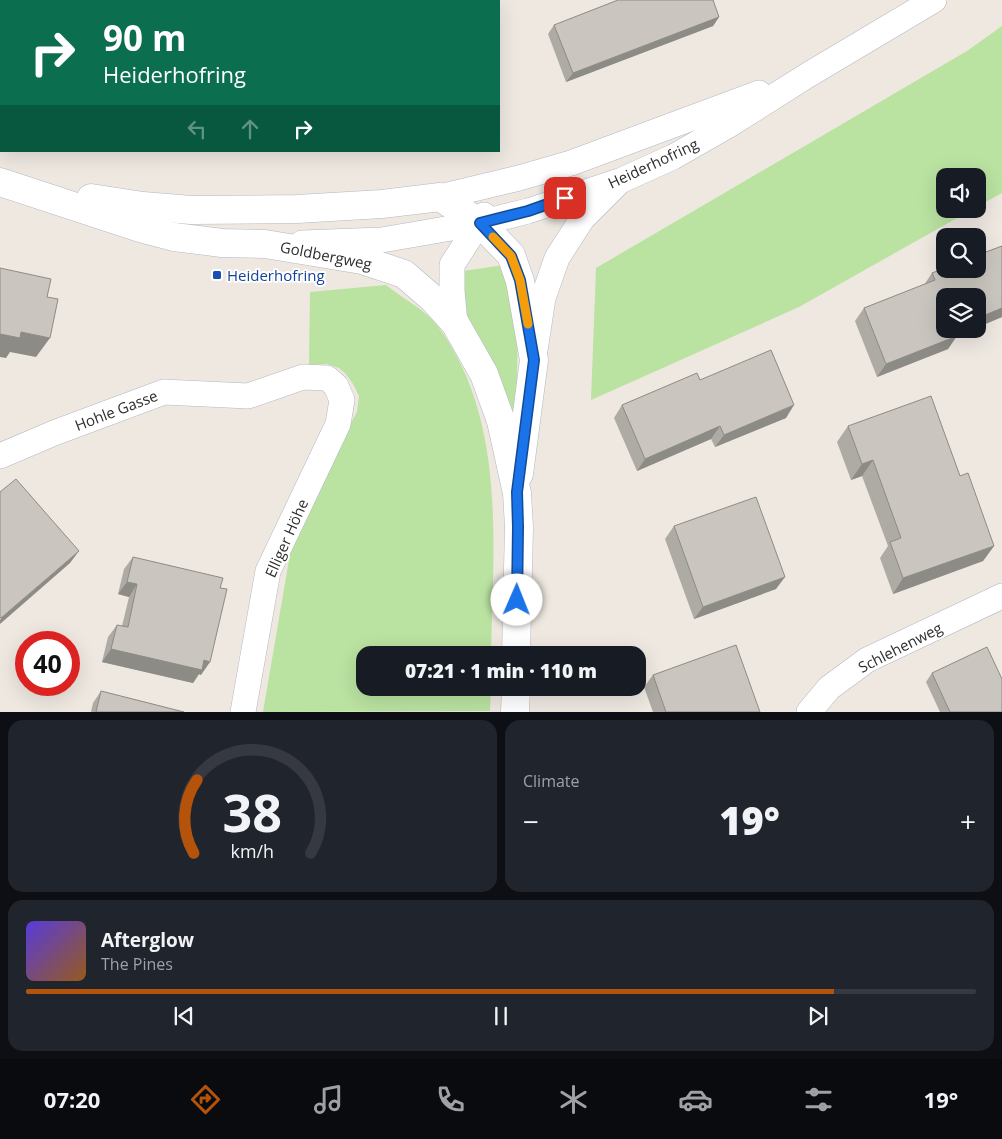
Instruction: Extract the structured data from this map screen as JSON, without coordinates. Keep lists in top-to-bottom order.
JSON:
{
  "streets": {
    "street": [
      "Heiderhofring",
      "Goldbergweg",
      "Hohle Gasse",
      "Elliger Höhe",
      "Schlehenweg"
    ]
  },
  "crossings": [
    ["Heiderhofring", "Goldbergweg"],
    ["Hohle Gasse", "Elliger Höhe"]
  ],
  "places": {
    "transit": ["Heiderhofring"]
  },
  "page": {
    "turn": ["90 m", "Heiderhofring"],
    "limit": "40",
    "trip": "07:21 · 1 min · 110 m",
    "tile": "Climate",
    "heat": ["−", "19°", "+"],
    "song": ["Afterglow", "The Pines"],
    "tabs": ["07:20", "19°"],
    "gauge": ["38", "km/h"]
  }
}
